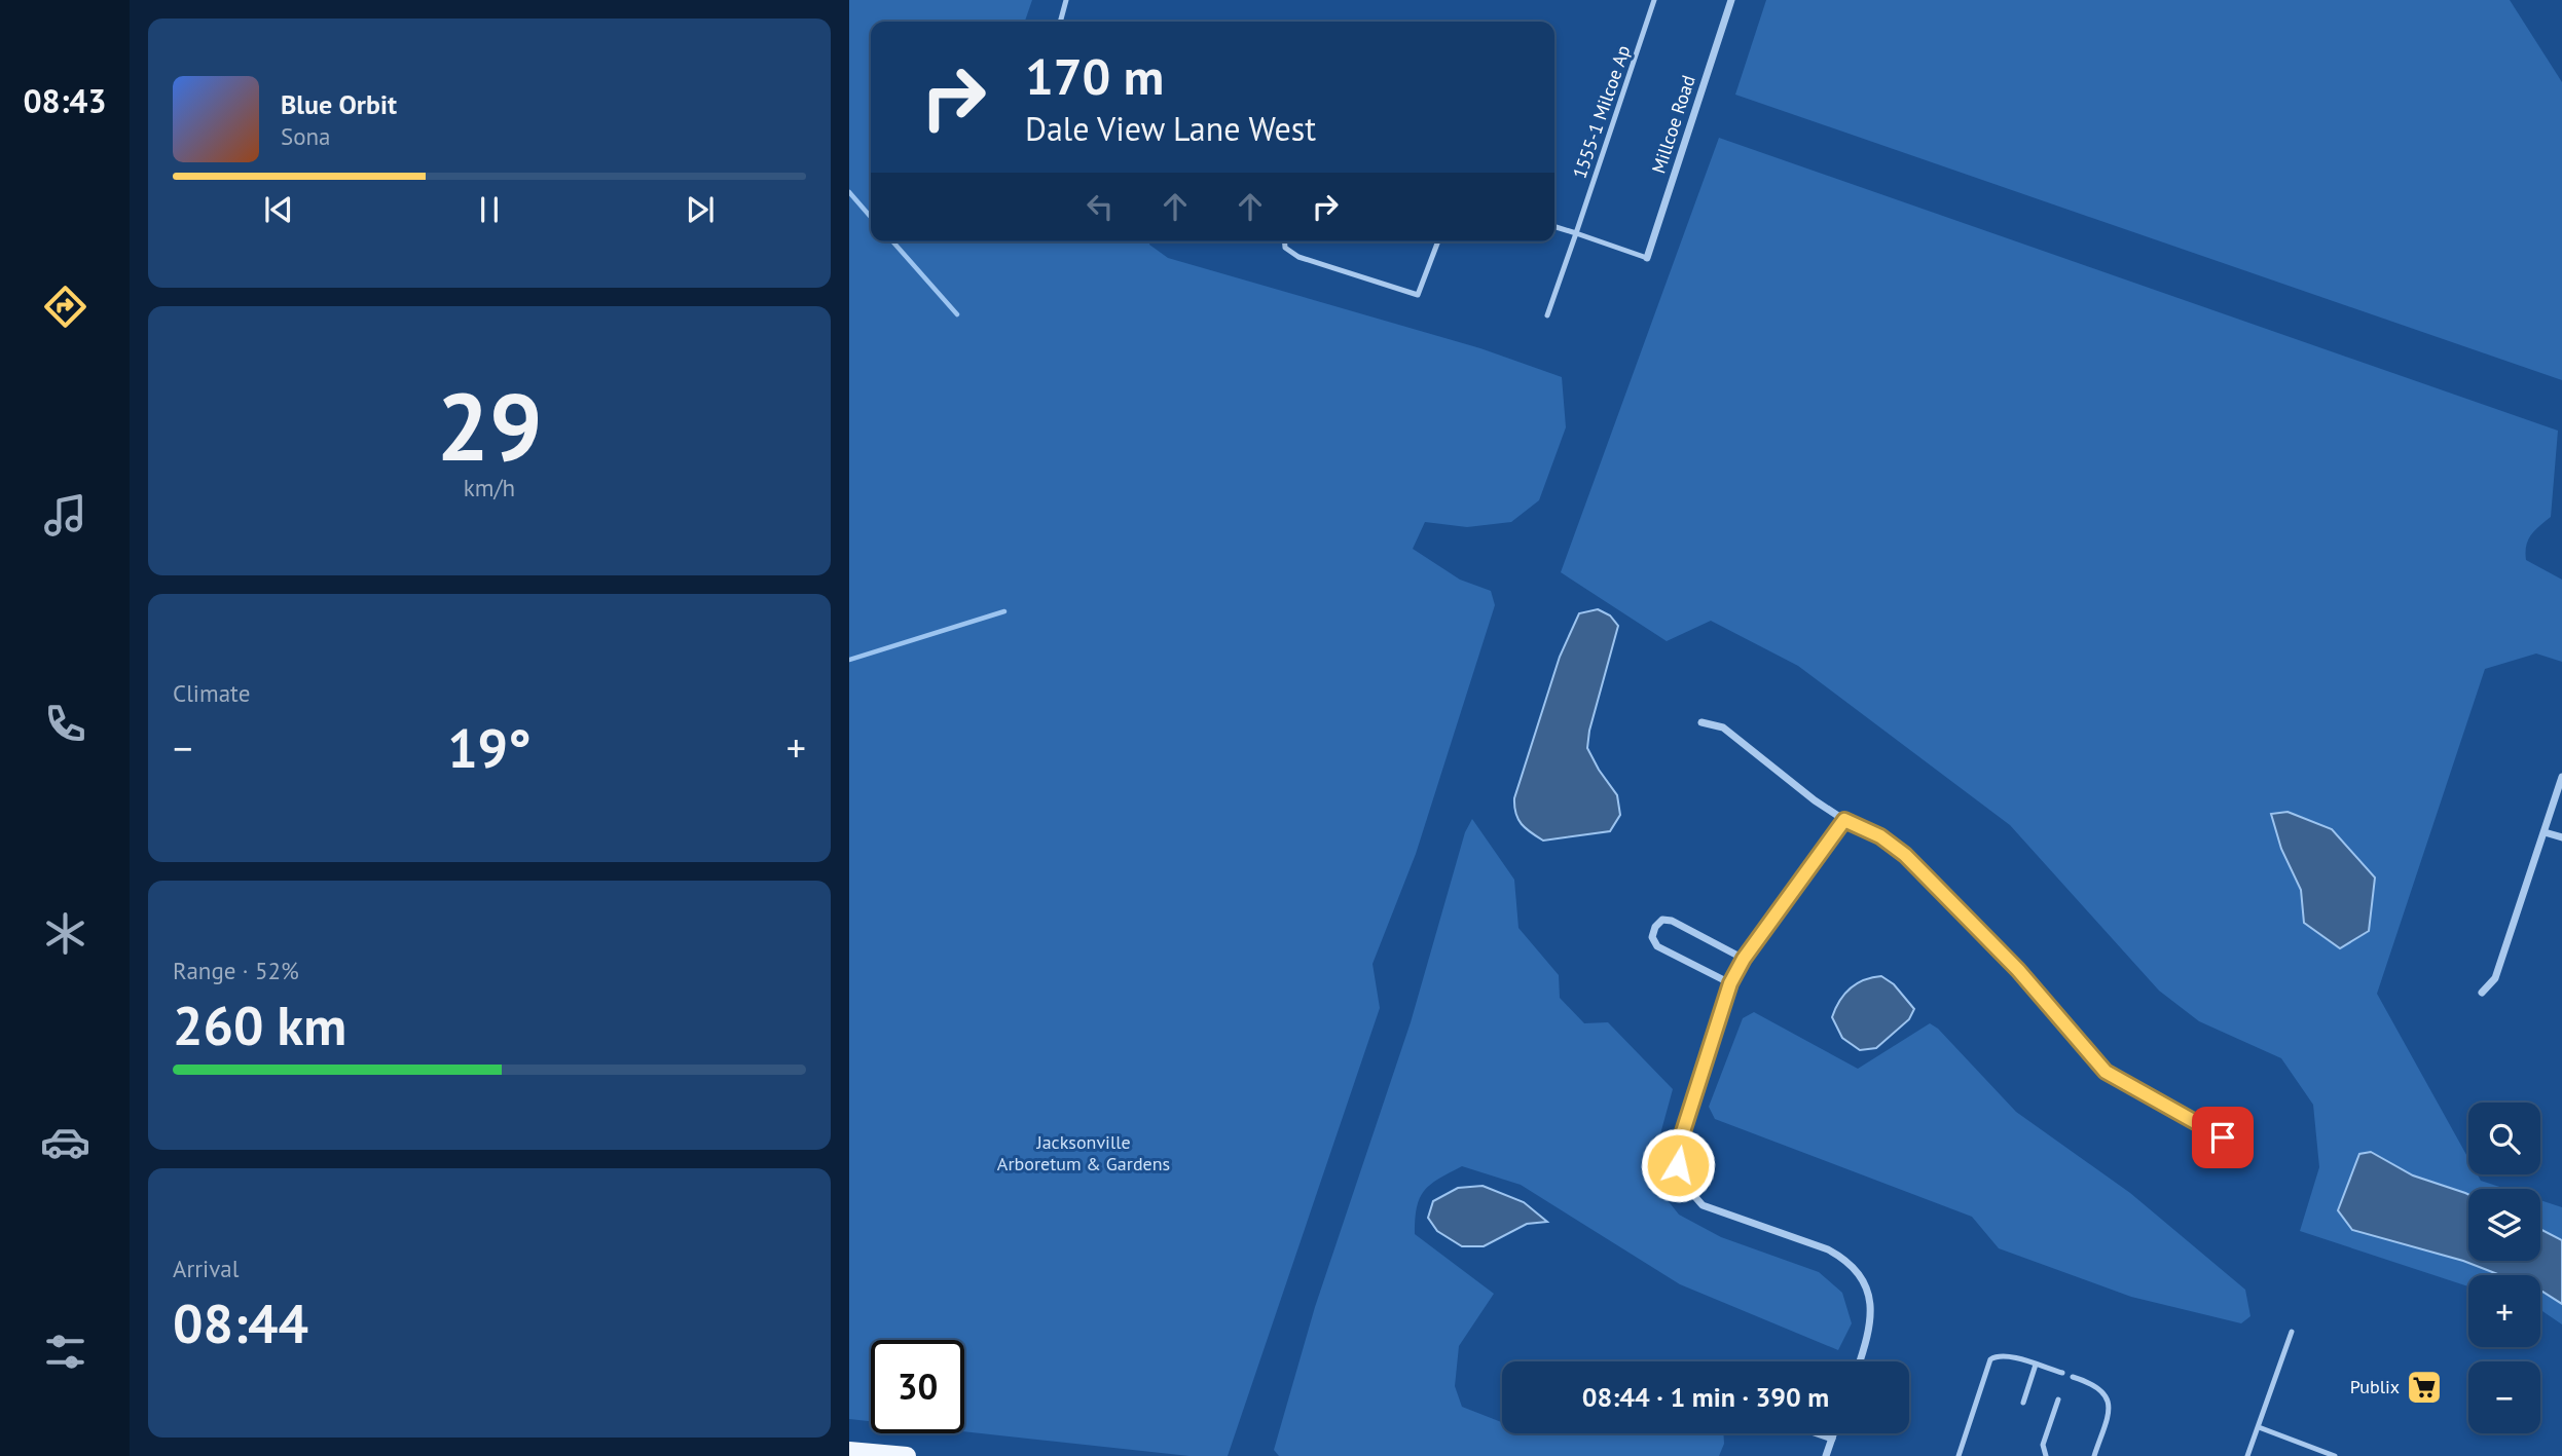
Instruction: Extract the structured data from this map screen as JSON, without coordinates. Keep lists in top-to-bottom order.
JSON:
{
  "streets": {
    "street": ["Millcoe Road"],
    "lane": ["1555-1 Milcoe Ap"]
  },
  "parks": ["Jacksonville Arboretum & Gardens"],
  "places": {
    "supermarket": ["Publix"]
  },
  "page": {
    "tabs": "08:43",
    "turn": ["170 m", "Dale View Lane West"],
    "song": ["Blue Orbit", "Sona"],
    "tile": [
      ["29", "km/h"],
      "Climate",
      ["Range · 52%", "260 km"],
      ["Arrival", "08:44"]
    ],
    "heat": ["−", "19°", "+"],
    "map_buttons": ["+", "−"],
    "limit": "30",
    "trip": "08:44 · 1 min · 390 m"
  }
}
